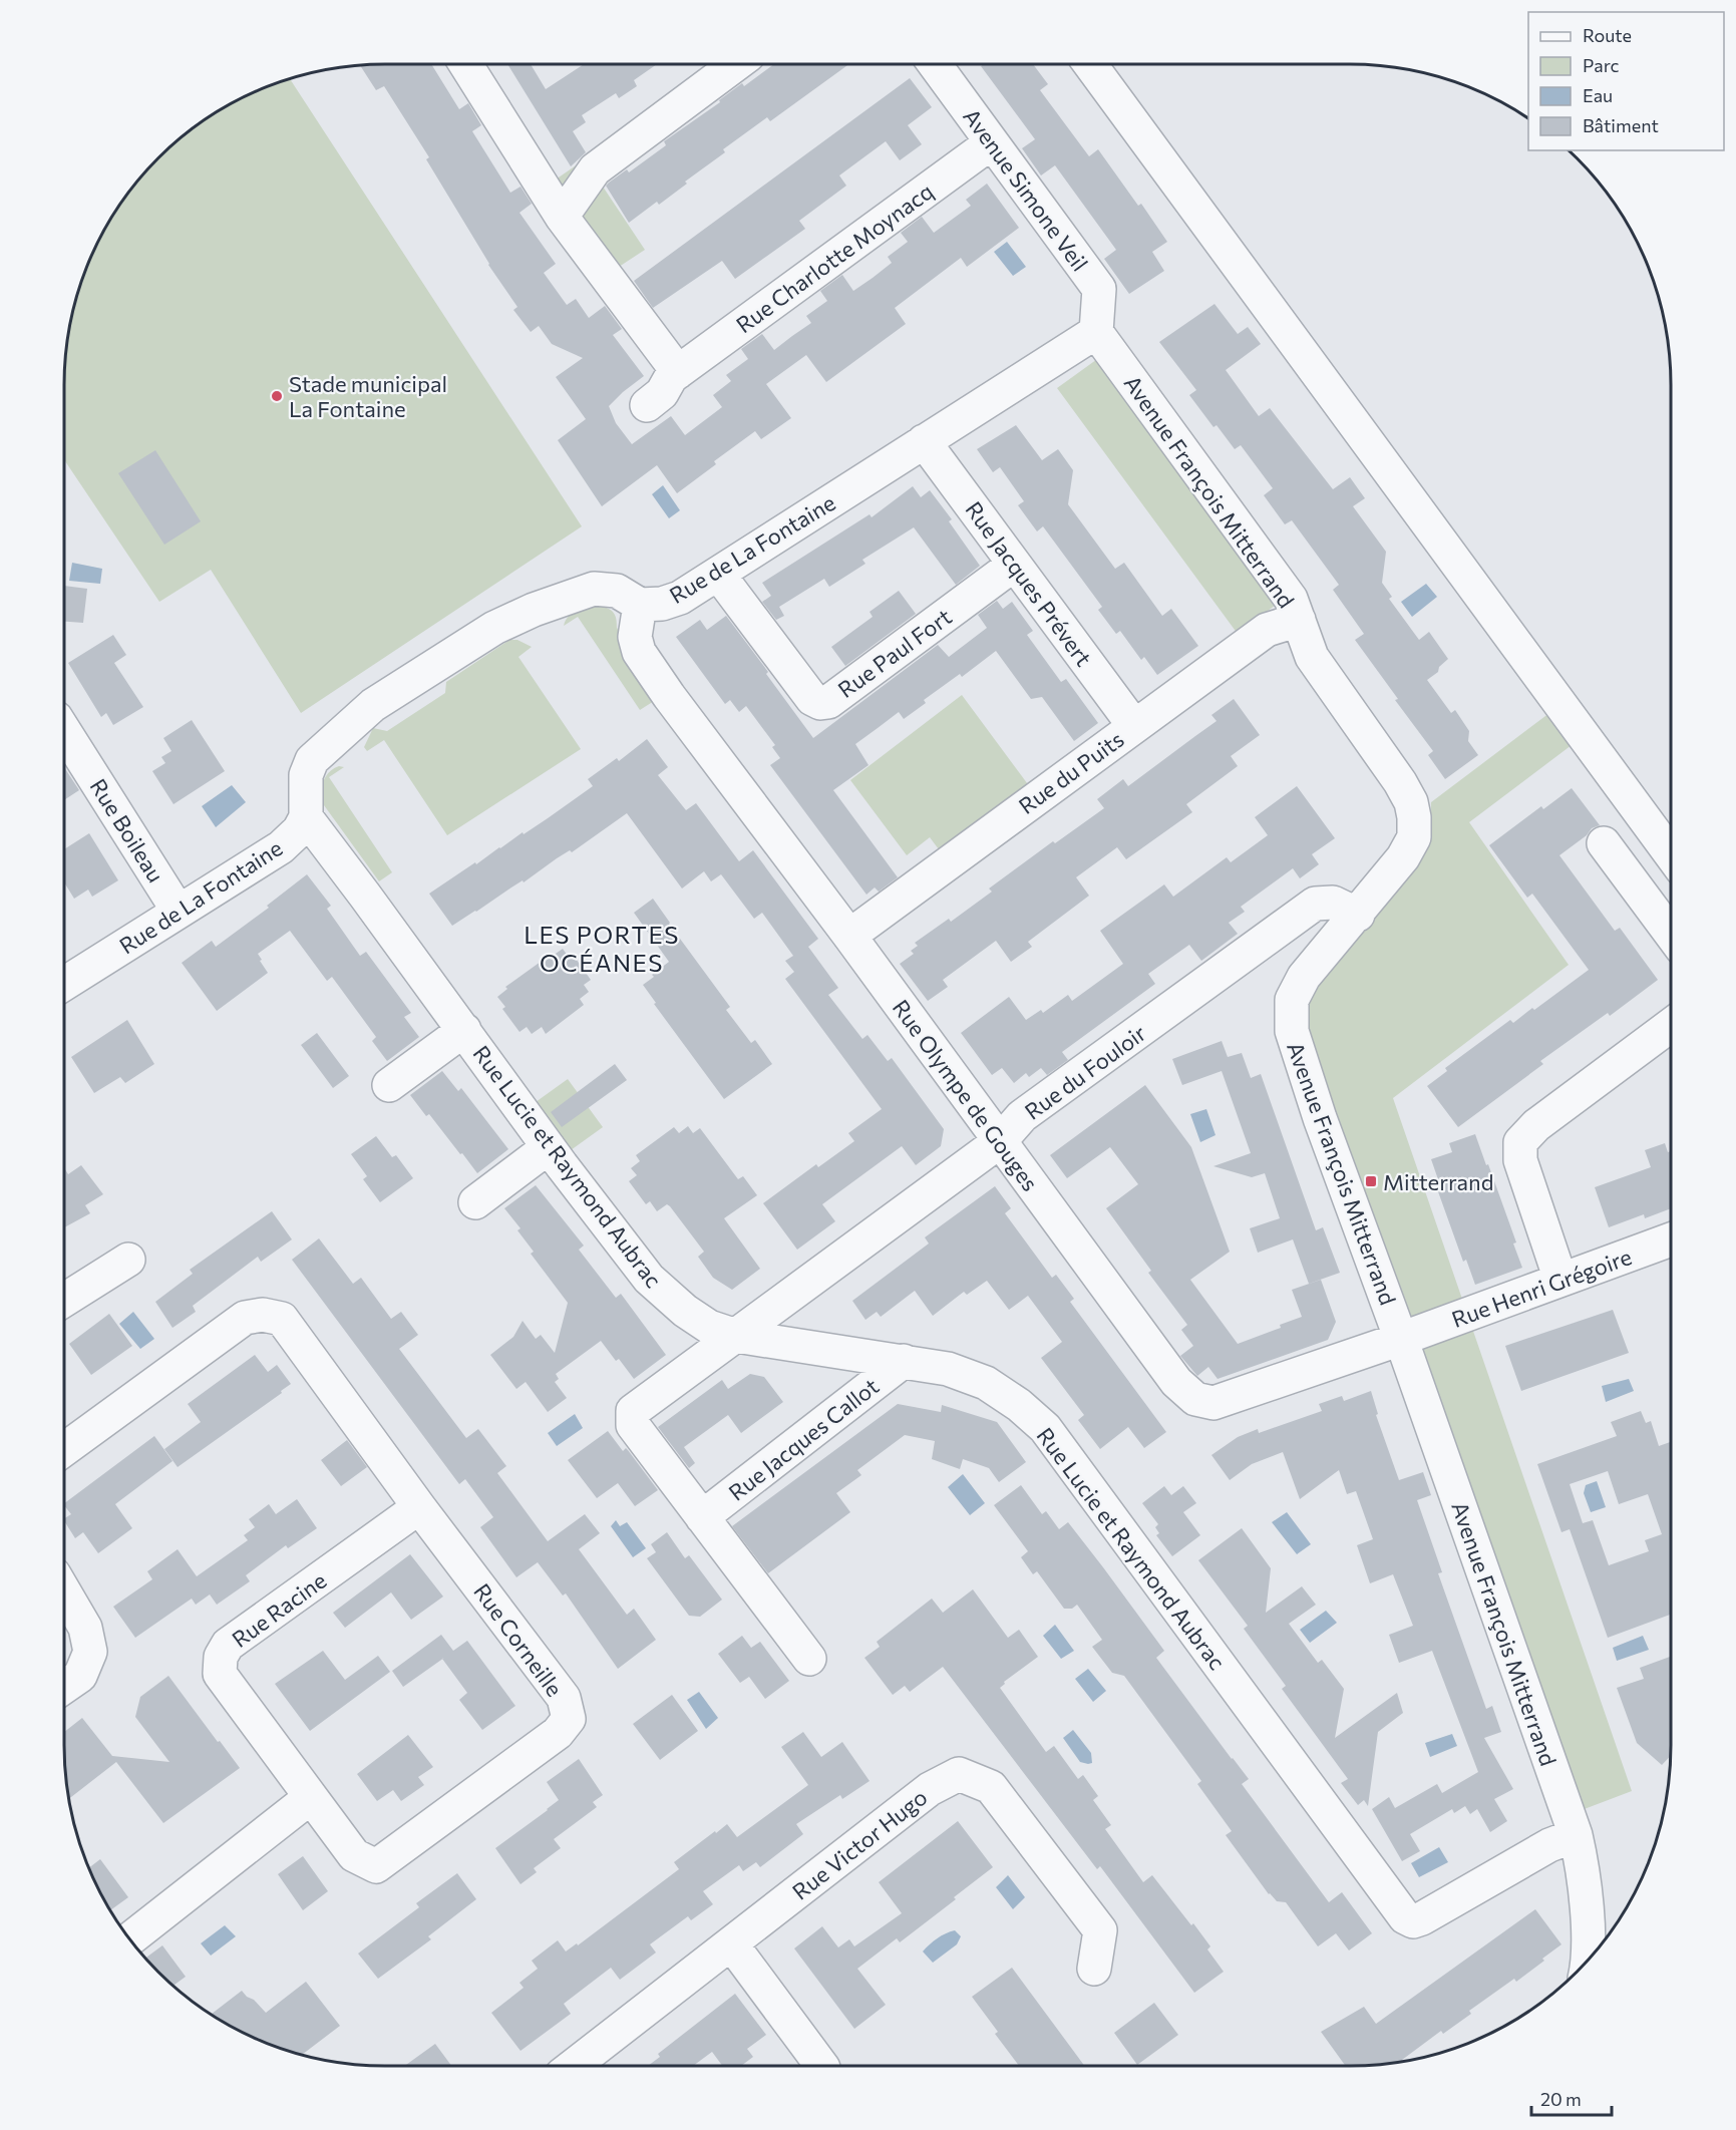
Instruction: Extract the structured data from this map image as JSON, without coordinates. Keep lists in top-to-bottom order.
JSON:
{
  "streets": {
    "street": [
      "Avenue Simone Veil",
      "Rue Charlotte Moynacq",
      "Avenue François Mitterrand",
      "Rue de La Fontaine",
      "Rue Jacques Prévert",
      "Rue Paul Fort",
      "Rue du Puits",
      "Rue Boileau",
      "Rue du Fouloir",
      "Rue Olympe de Gouges",
      "Rue Lucie et Raymond Aubrac",
      "Rue Henri Grégoire",
      "Rue Jacques Callot",
      "Rue Racine",
      "Rue Corneille",
      "Rue Victor Hugo"
    ]
  },
  "crossings": [
    ["Avenue Simone Veil", "Rue Charlotte Moynacq"],
    ["Avenue Simone Veil", "Avenue François Mitterrand"],
    ["Avenue Simone Veil", "Rue de La Fontaine"],
    ["Avenue François Mitterrand", "Rue de La Fontaine"],
    ["Avenue François Mitterrand", "Rue du Puits"],
    ["Avenue François Mitterrand", "Rue du Fouloir"],
    ["Avenue François Mitterrand", "Rue Olympe de Gouges"],
    ["Avenue François Mitterrand", "Rue Lucie et Raymond Aubrac"],
    ["Avenue François Mitterrand", "Rue Henri Grégoire"],
    ["Rue de La Fontaine", "Rue Jacques Prévert"],
    ["Rue de La Fontaine", "Rue Paul Fort"],
    ["Rue de La Fontaine", "Rue Boileau"],
    ["Rue de La Fontaine", "Rue Olympe de Gouges"],
    ["Rue de La Fontaine", "Rue Lucie et Raymond Aubrac"],
    ["Rue Jacques Prévert", "Rue Paul Fort"],
    ["Rue Jacques Prévert", "Rue du Puits"],
    ["Rue du Puits", "Rue Olympe de Gouges"],
    ["Rue du Fouloir", "Rue Olympe de Gouges"],
    ["Rue du Fouloir", "Rue Lucie et Raymond Aubrac"],
    ["Rue Olympe de Gouges", "Rue Henri Grégoire"],
    ["Rue Lucie et Raymond Aubrac", "Rue Jacques Callot"],
    ["Rue Racine", "Rue Corneille"]
  ],
  "districts": ["LES PORTES OCÉANES"],
  "places": {
    "other": ["Stade municipal La Fontaine"],
    "transit": ["Mitterrand"]
  },
  "legend": [
    "Route",
    "Parc",
    "Eau",
    "Bâtiment"
  ],
  "scale_bar": "20 m"
}
